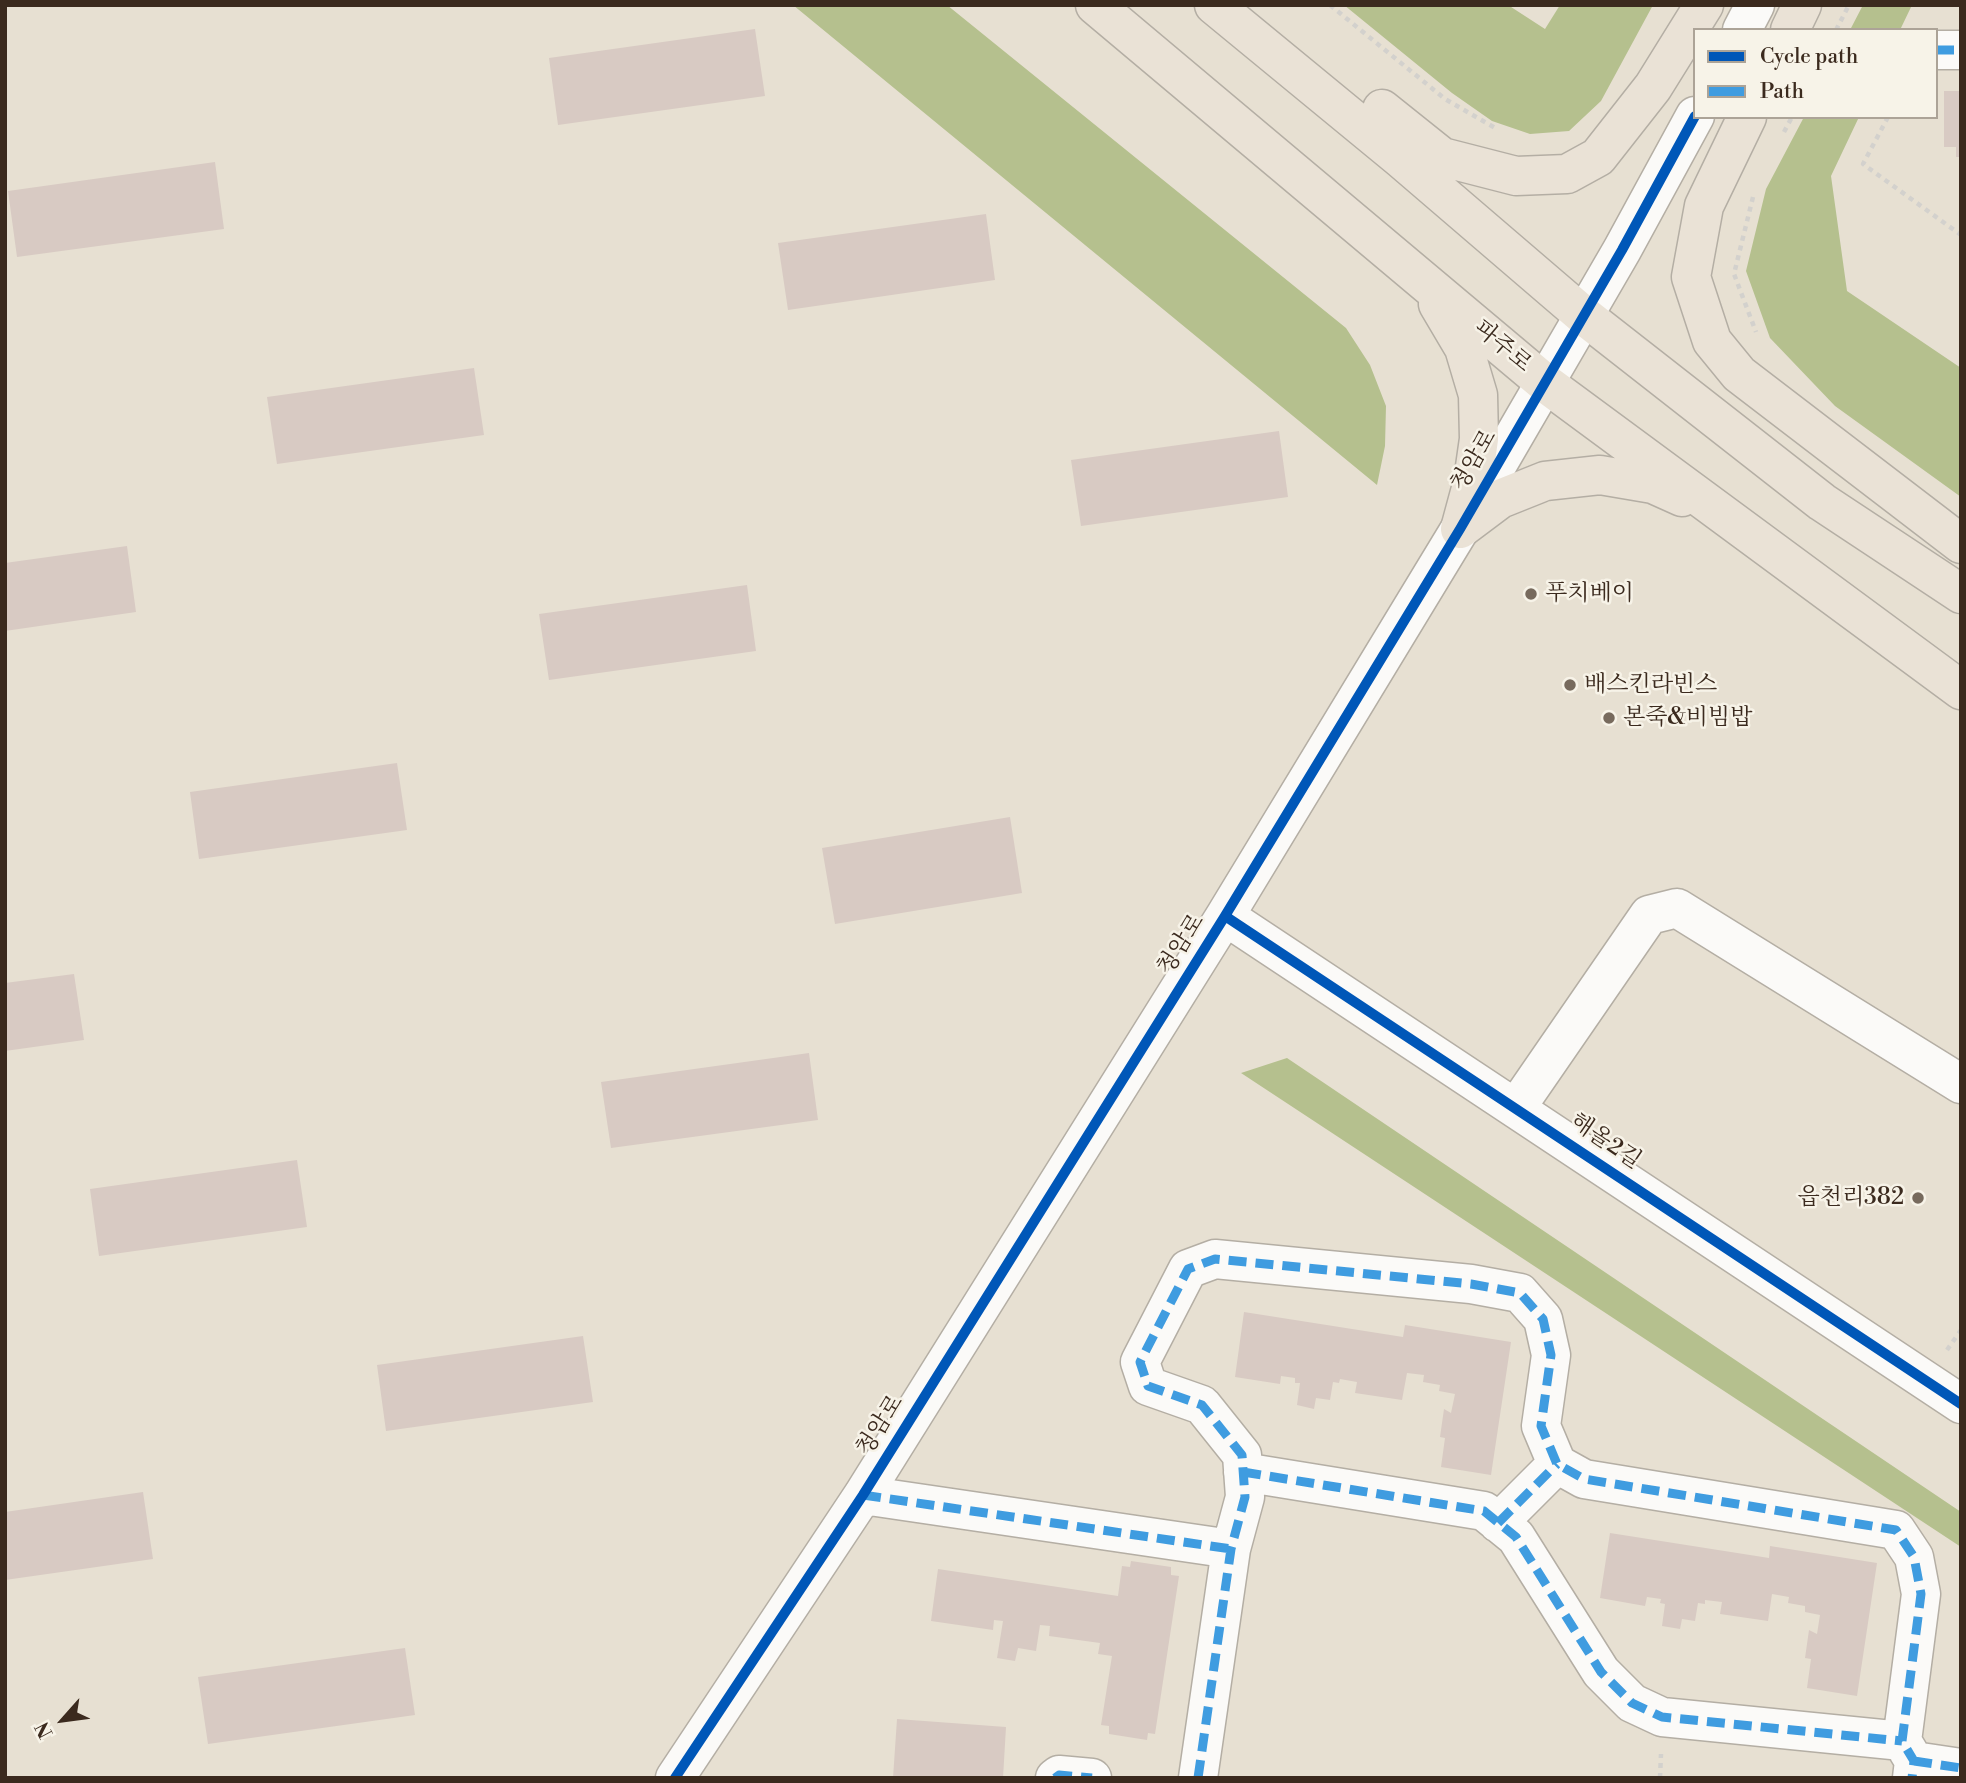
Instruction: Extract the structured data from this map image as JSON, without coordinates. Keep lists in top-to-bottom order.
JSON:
{
  "streets": {
    "main road": ["파주로"],
    "street": ["청암로", "해올2길"]
  },
  "crossings": [
    ["파주로", "청암로"],
    ["청암로", "해올2길"]
  ],
  "places": [
    "푸치베이",
    "배스킨라빈스",
    "본죽&비빔밥",
    "읍천리382"
  ],
  "legend": ["Cycle path", "Path"],
  "north": "bottom left"
}
